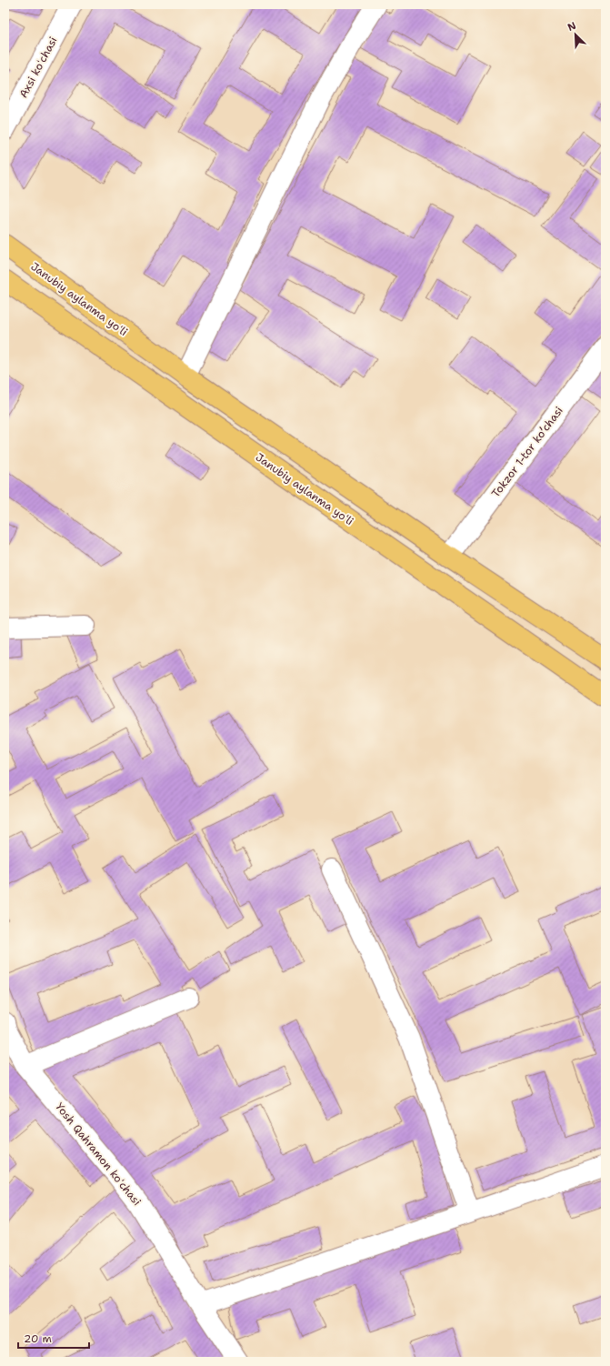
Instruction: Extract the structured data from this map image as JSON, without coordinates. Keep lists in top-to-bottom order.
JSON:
{
  "streets": {
    "highway": ["Janubiy aylanma yoʻli"],
    "street": ["Axsi koʻchasi", "Tokzor 1-tor koʼchasi", "Yosh Qahramon koʻchasi"]
  },
  "crossings": [
    ["Janubiy aylanma yoʻli", "Tokzor 1-tor koʼchasi"]
  ],
  "scale_bar": "20 m",
  "north": "top left"
}
